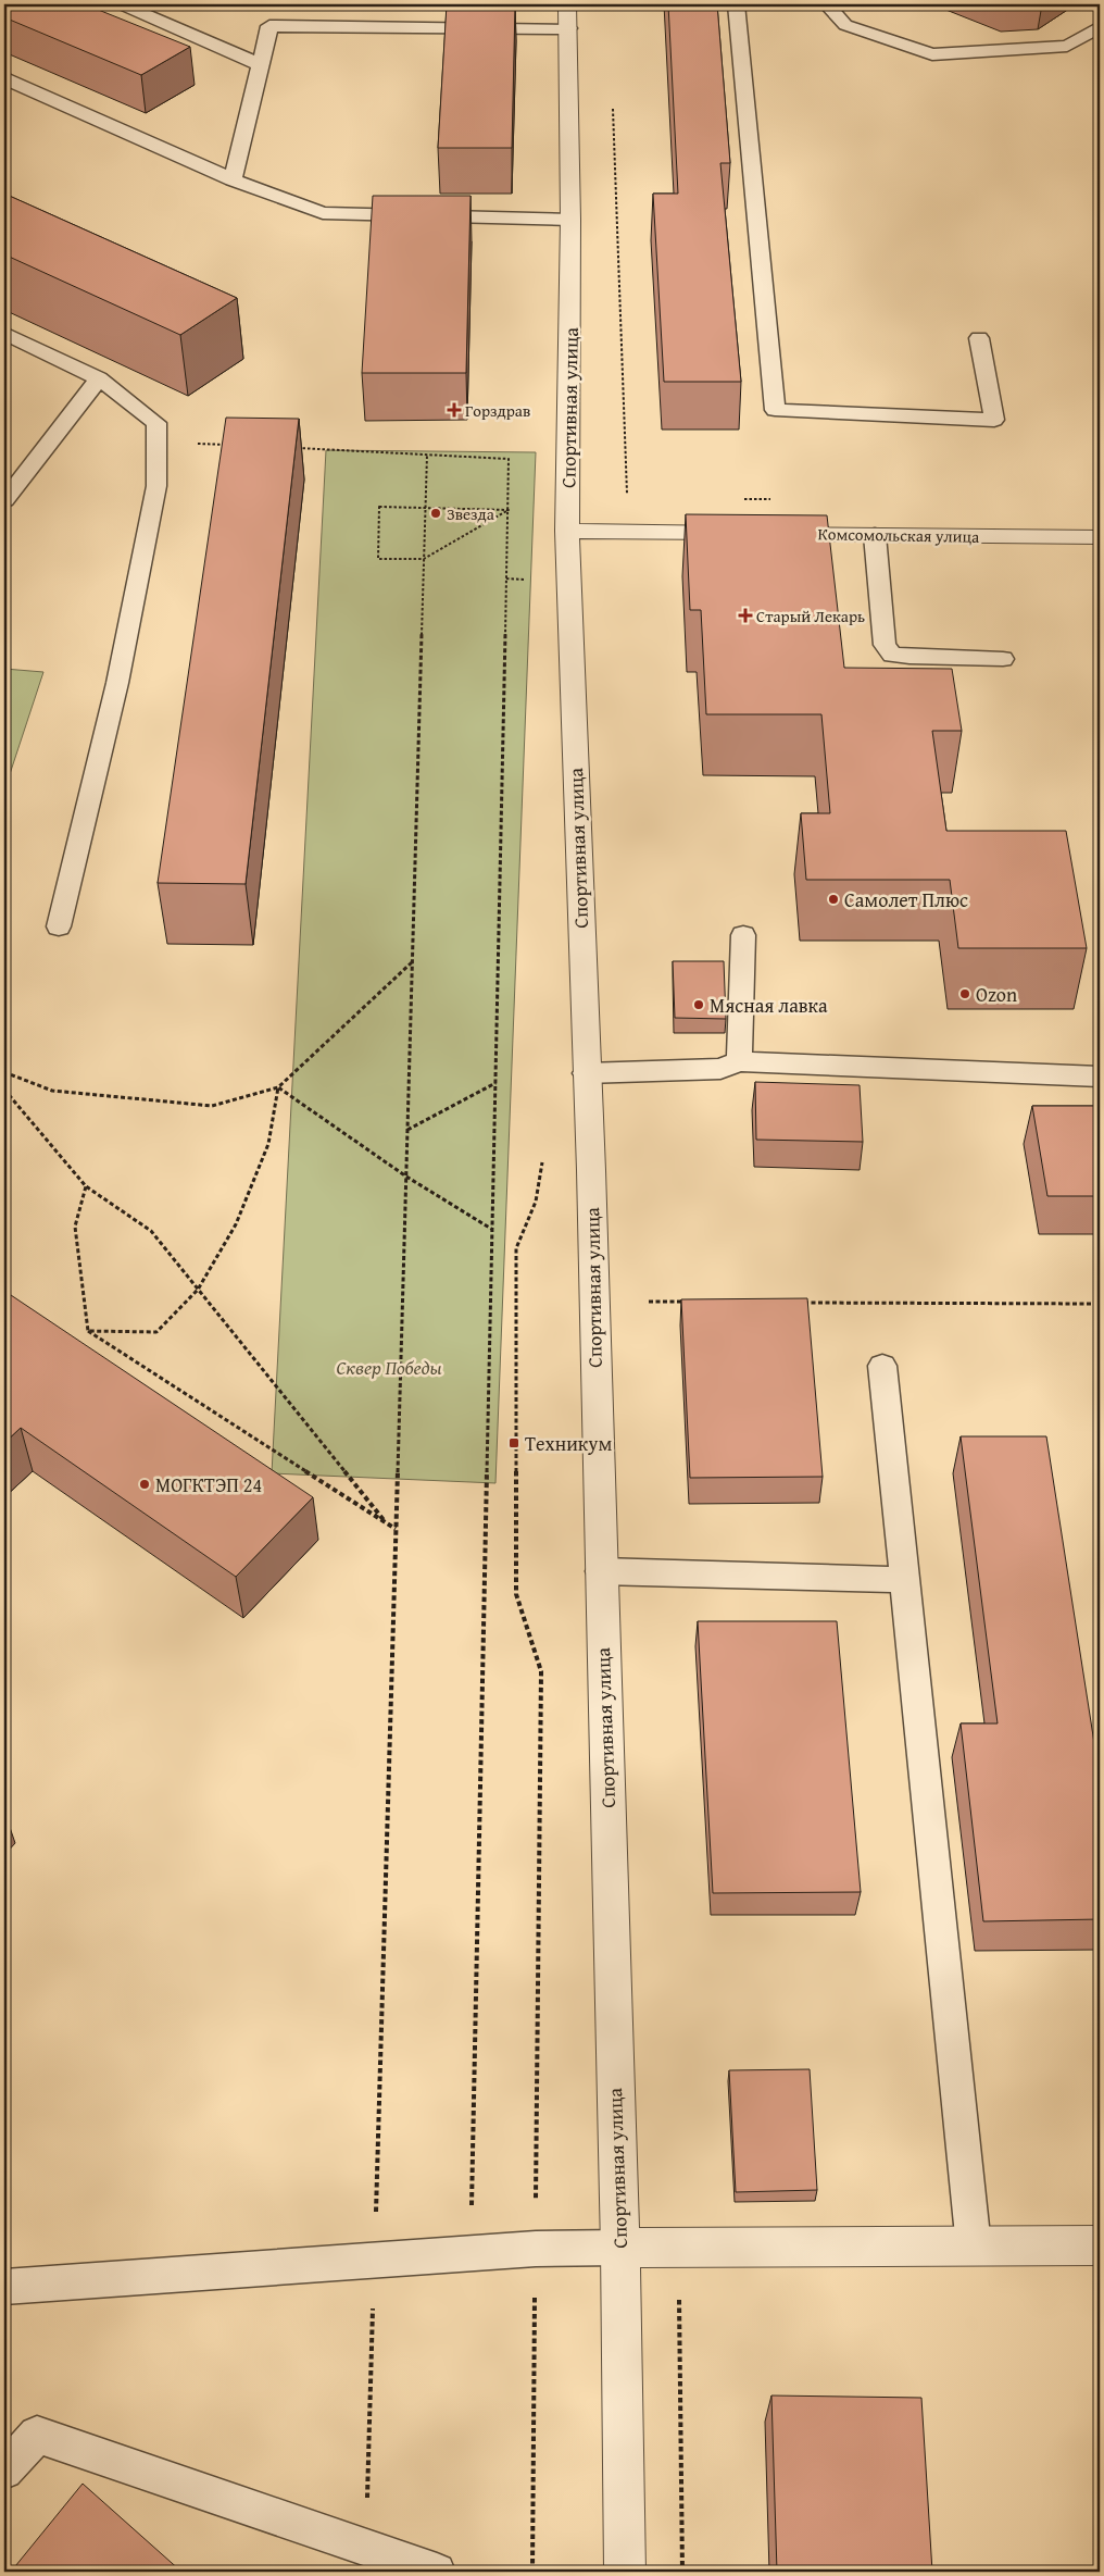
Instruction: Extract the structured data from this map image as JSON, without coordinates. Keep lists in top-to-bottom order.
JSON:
{
  "streets": {
    "street": ["Спортивная улица", "Комсомольская улица"]
  },
  "crossings": [
    ["Спортивная улица", "Комсомольская улица"]
  ],
  "parks": ["Сквер Победы"],
  "places": {
    "health": ["Горздрав", "Старый Лекарь"],
    "other": [
      "Звезда",
      "Самолет Плюс",
      "Ozon",
      "Мясная лавка",
      "МОГКТЭП 24"
    ],
    "transit": ["Техникум"]
  }
}
